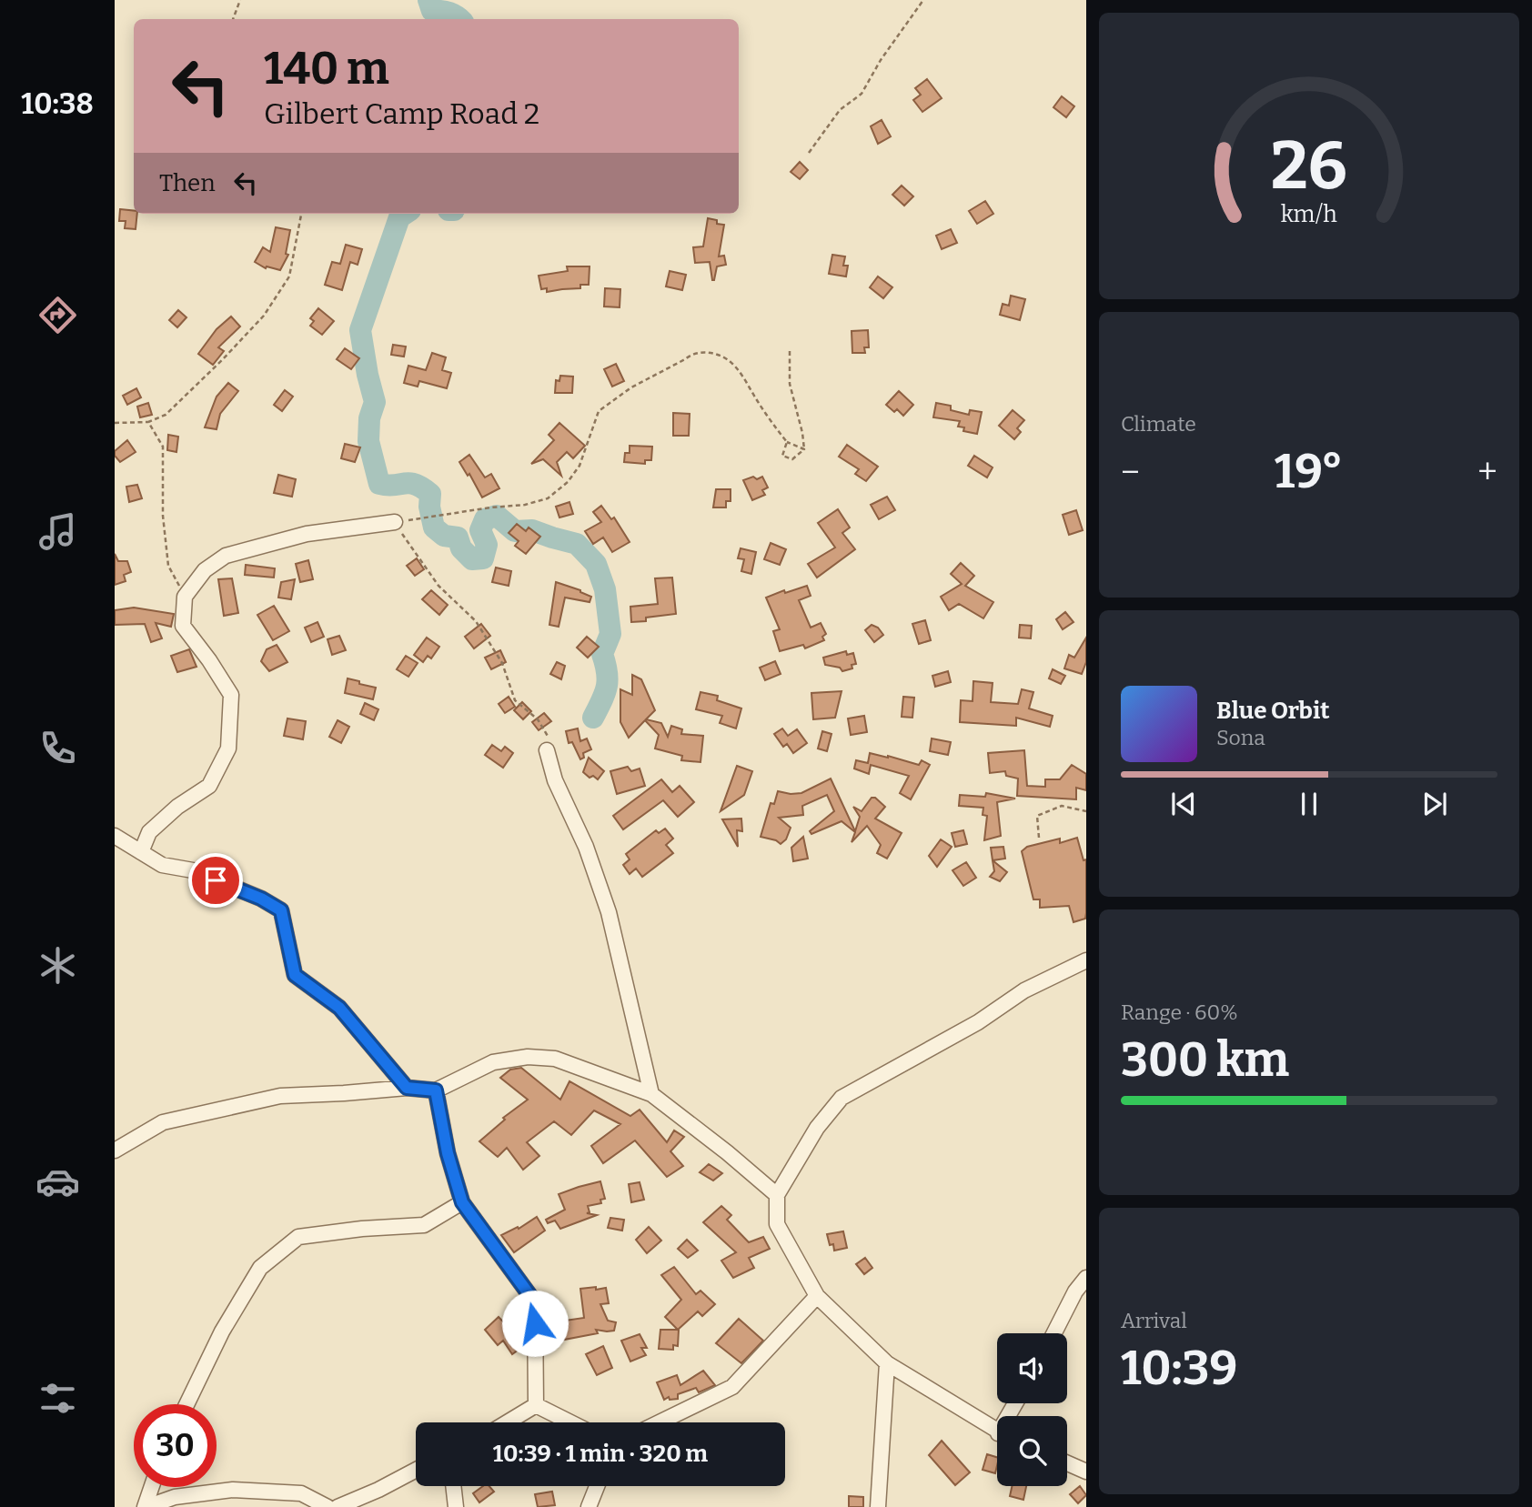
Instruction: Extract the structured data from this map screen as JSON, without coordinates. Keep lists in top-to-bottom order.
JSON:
{
  "page": {
    "tabs": "10:38",
    "turn": ["140 m", "Gilbert Camp Road 2"],
    "then": "Then",
    "tile": [
      "Climate",
      ["Range · 60%", "300 km"],
      ["Arrival", "10:39"]
    ],
    "heat": ["−", "19°", "+"],
    "song": ["Blue Orbit", "Sona"],
    "limit": "30",
    "trip": "10:39 · 1 min · 320 m",
    "gauge": ["26", "km/h"]
  }
}
